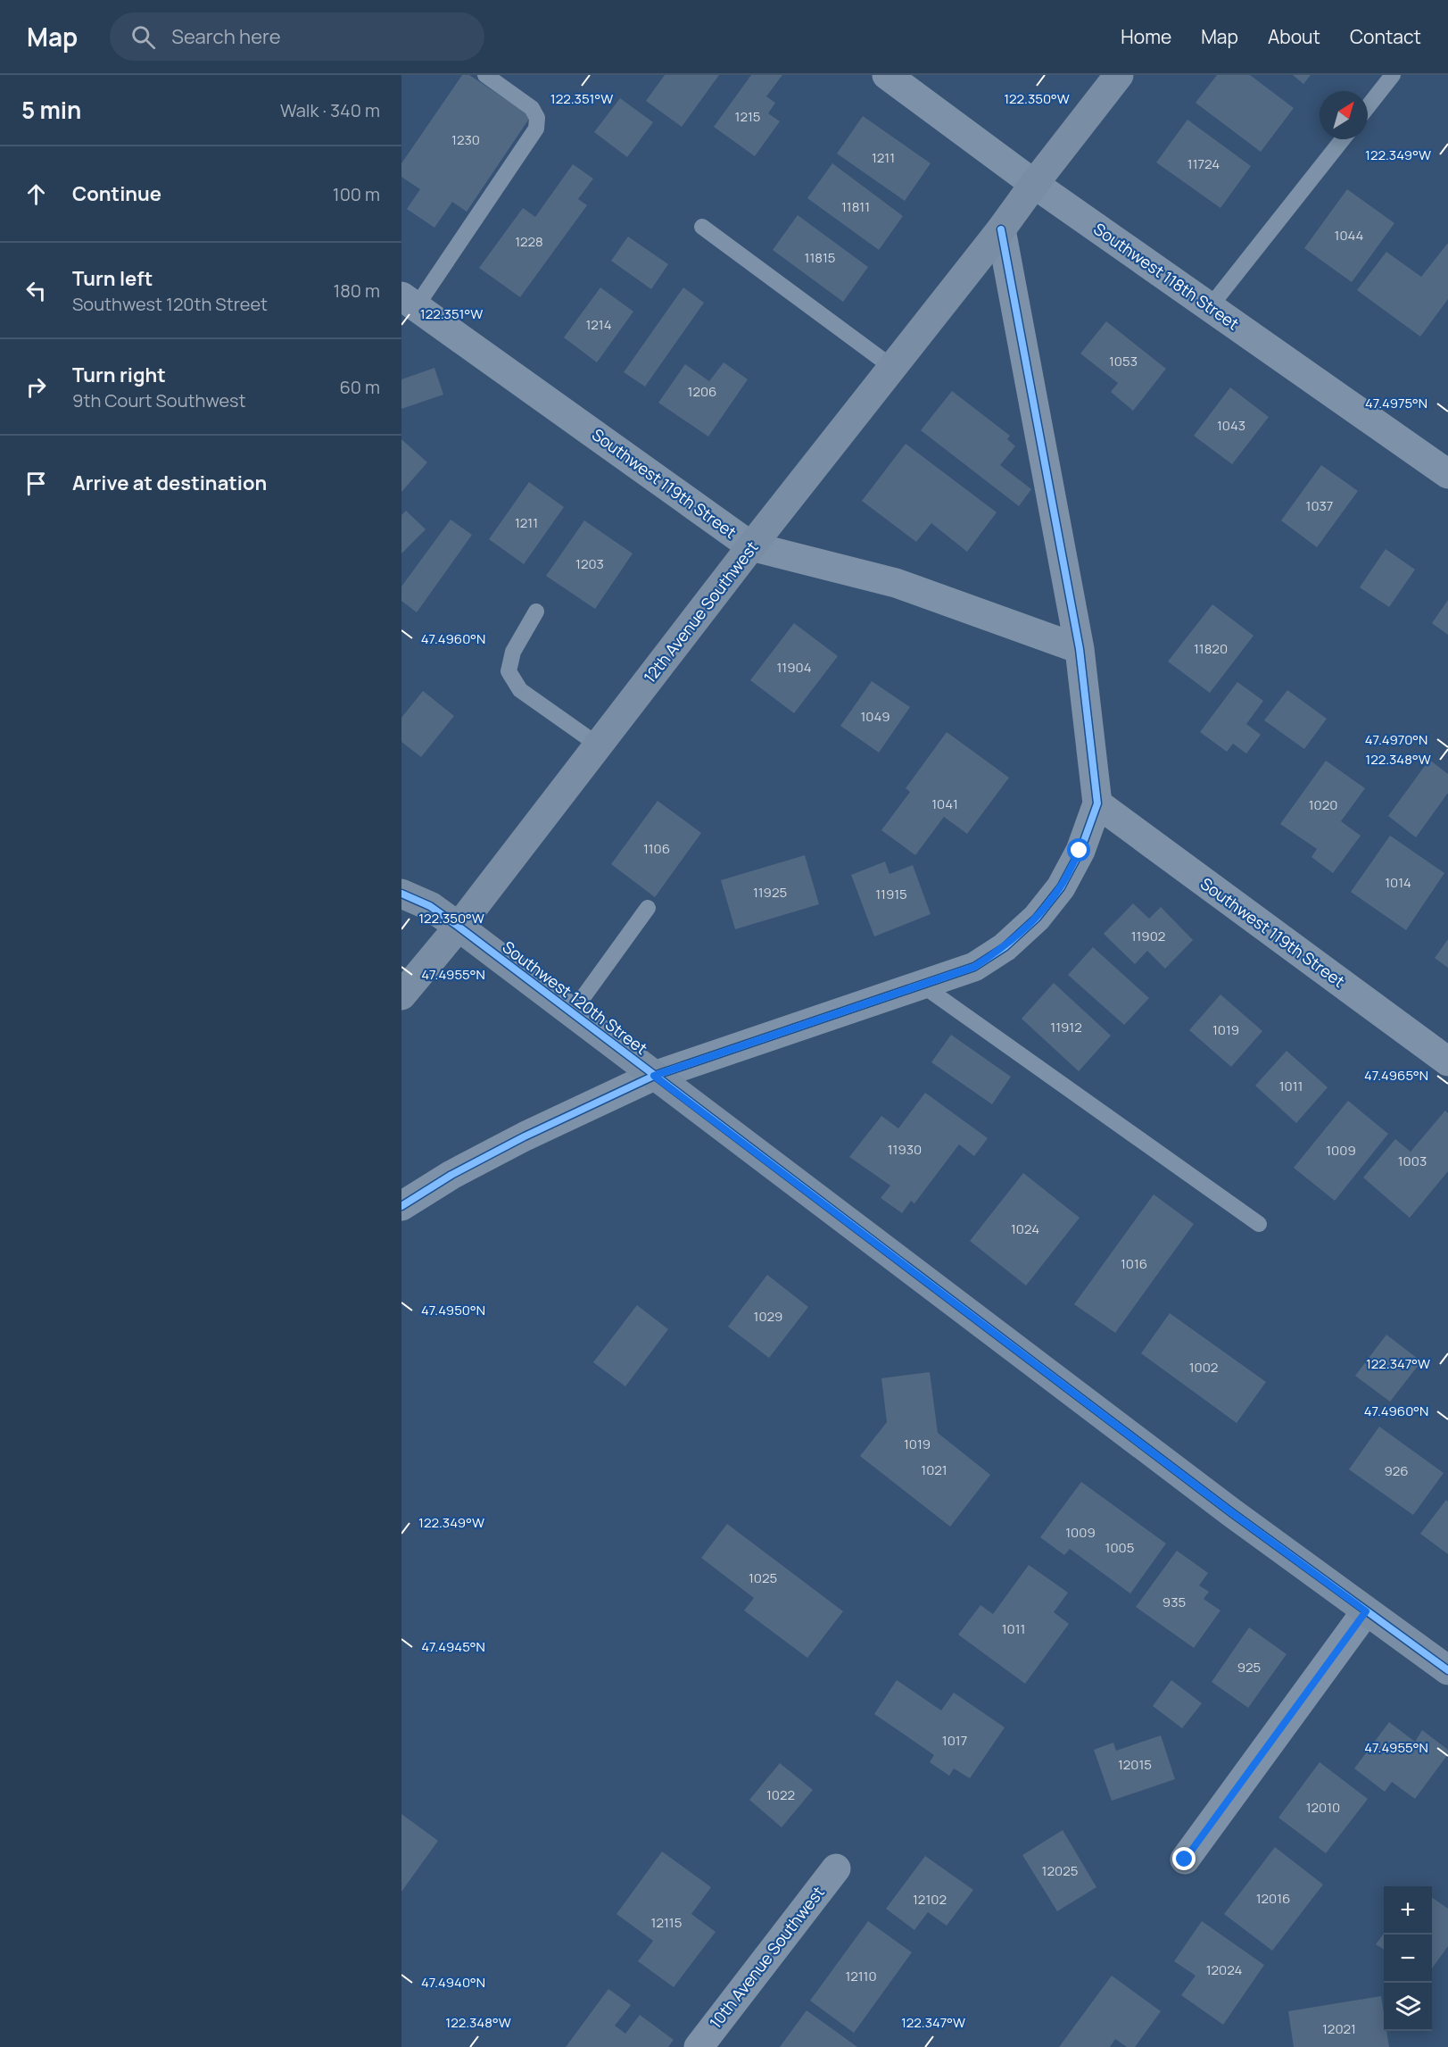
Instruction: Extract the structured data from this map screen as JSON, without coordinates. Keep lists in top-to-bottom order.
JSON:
{
  "streets": {
    "street": [
      "Southwest 118th Street",
      "Southwest 119th Street",
      "12th Avenue Southwest",
      "Southwest 120th Street",
      "10th Avenue Southwest"
    ]
  },
  "crossings": [
    ["Southwest 118th Street", "12th Avenue Southwest"],
    ["Southwest 119th Street", "12th Avenue Southwest"],
    ["12th Avenue Southwest", "Southwest 120th Street"]
  ],
  "house_numbers": [
    "1215",
    "1230",
    "1211",
    "11724",
    "11811",
    "1044",
    "1228",
    "11815",
    "1214",
    "1053",
    "1206",
    "1043",
    "1037",
    "1211",
    "1203",
    "11820",
    "11904",
    "1049",
    "1041",
    "1020",
    "1106",
    "1014",
    "11925",
    "11915",
    "11902",
    "11912",
    "1019",
    "1011",
    "11930",
    "1009",
    "1003",
    "1024",
    "1016",
    "1029",
    "1002",
    "1019",
    "1021",
    "926",
    "1009",
    "1005",
    "1025",
    "935",
    "1011",
    "925",
    "1017",
    "12015",
    "1022",
    "12010",
    "12025",
    "12016",
    "12102",
    "12115",
    "12024",
    "12110",
    "12021"
  ],
  "north": "top right",
  "page": {
    "header": "Map",
    "search": "Search here",
    "nav": [
      "Home",
      "Map",
      "About",
      "Contact"
    ],
    "heading": ["5 min", "Walk · 340 m"],
    "list": [
      ["Continue", "100 m"],
      ["Turn left", "Southwest 120th Street", "180 m"],
      ["Turn right", "9th Court Southwest", "60 m"],
      "Arrive at destination"
    ],
    "map_buttons": ["+", "−"]
  },
  "coordinates": [
    "122.351°W",
    "122.350°W",
    "122.349°W",
    "47.4975°N",
    "47.4960°N",
    "47.4970°N",
    "122.348°W",
    "47.4955°N",
    "47.4965°N",
    "47.4950°N",
    "122.347°W",
    "47.4945°N",
    "47.4940°N"
  ]
}
